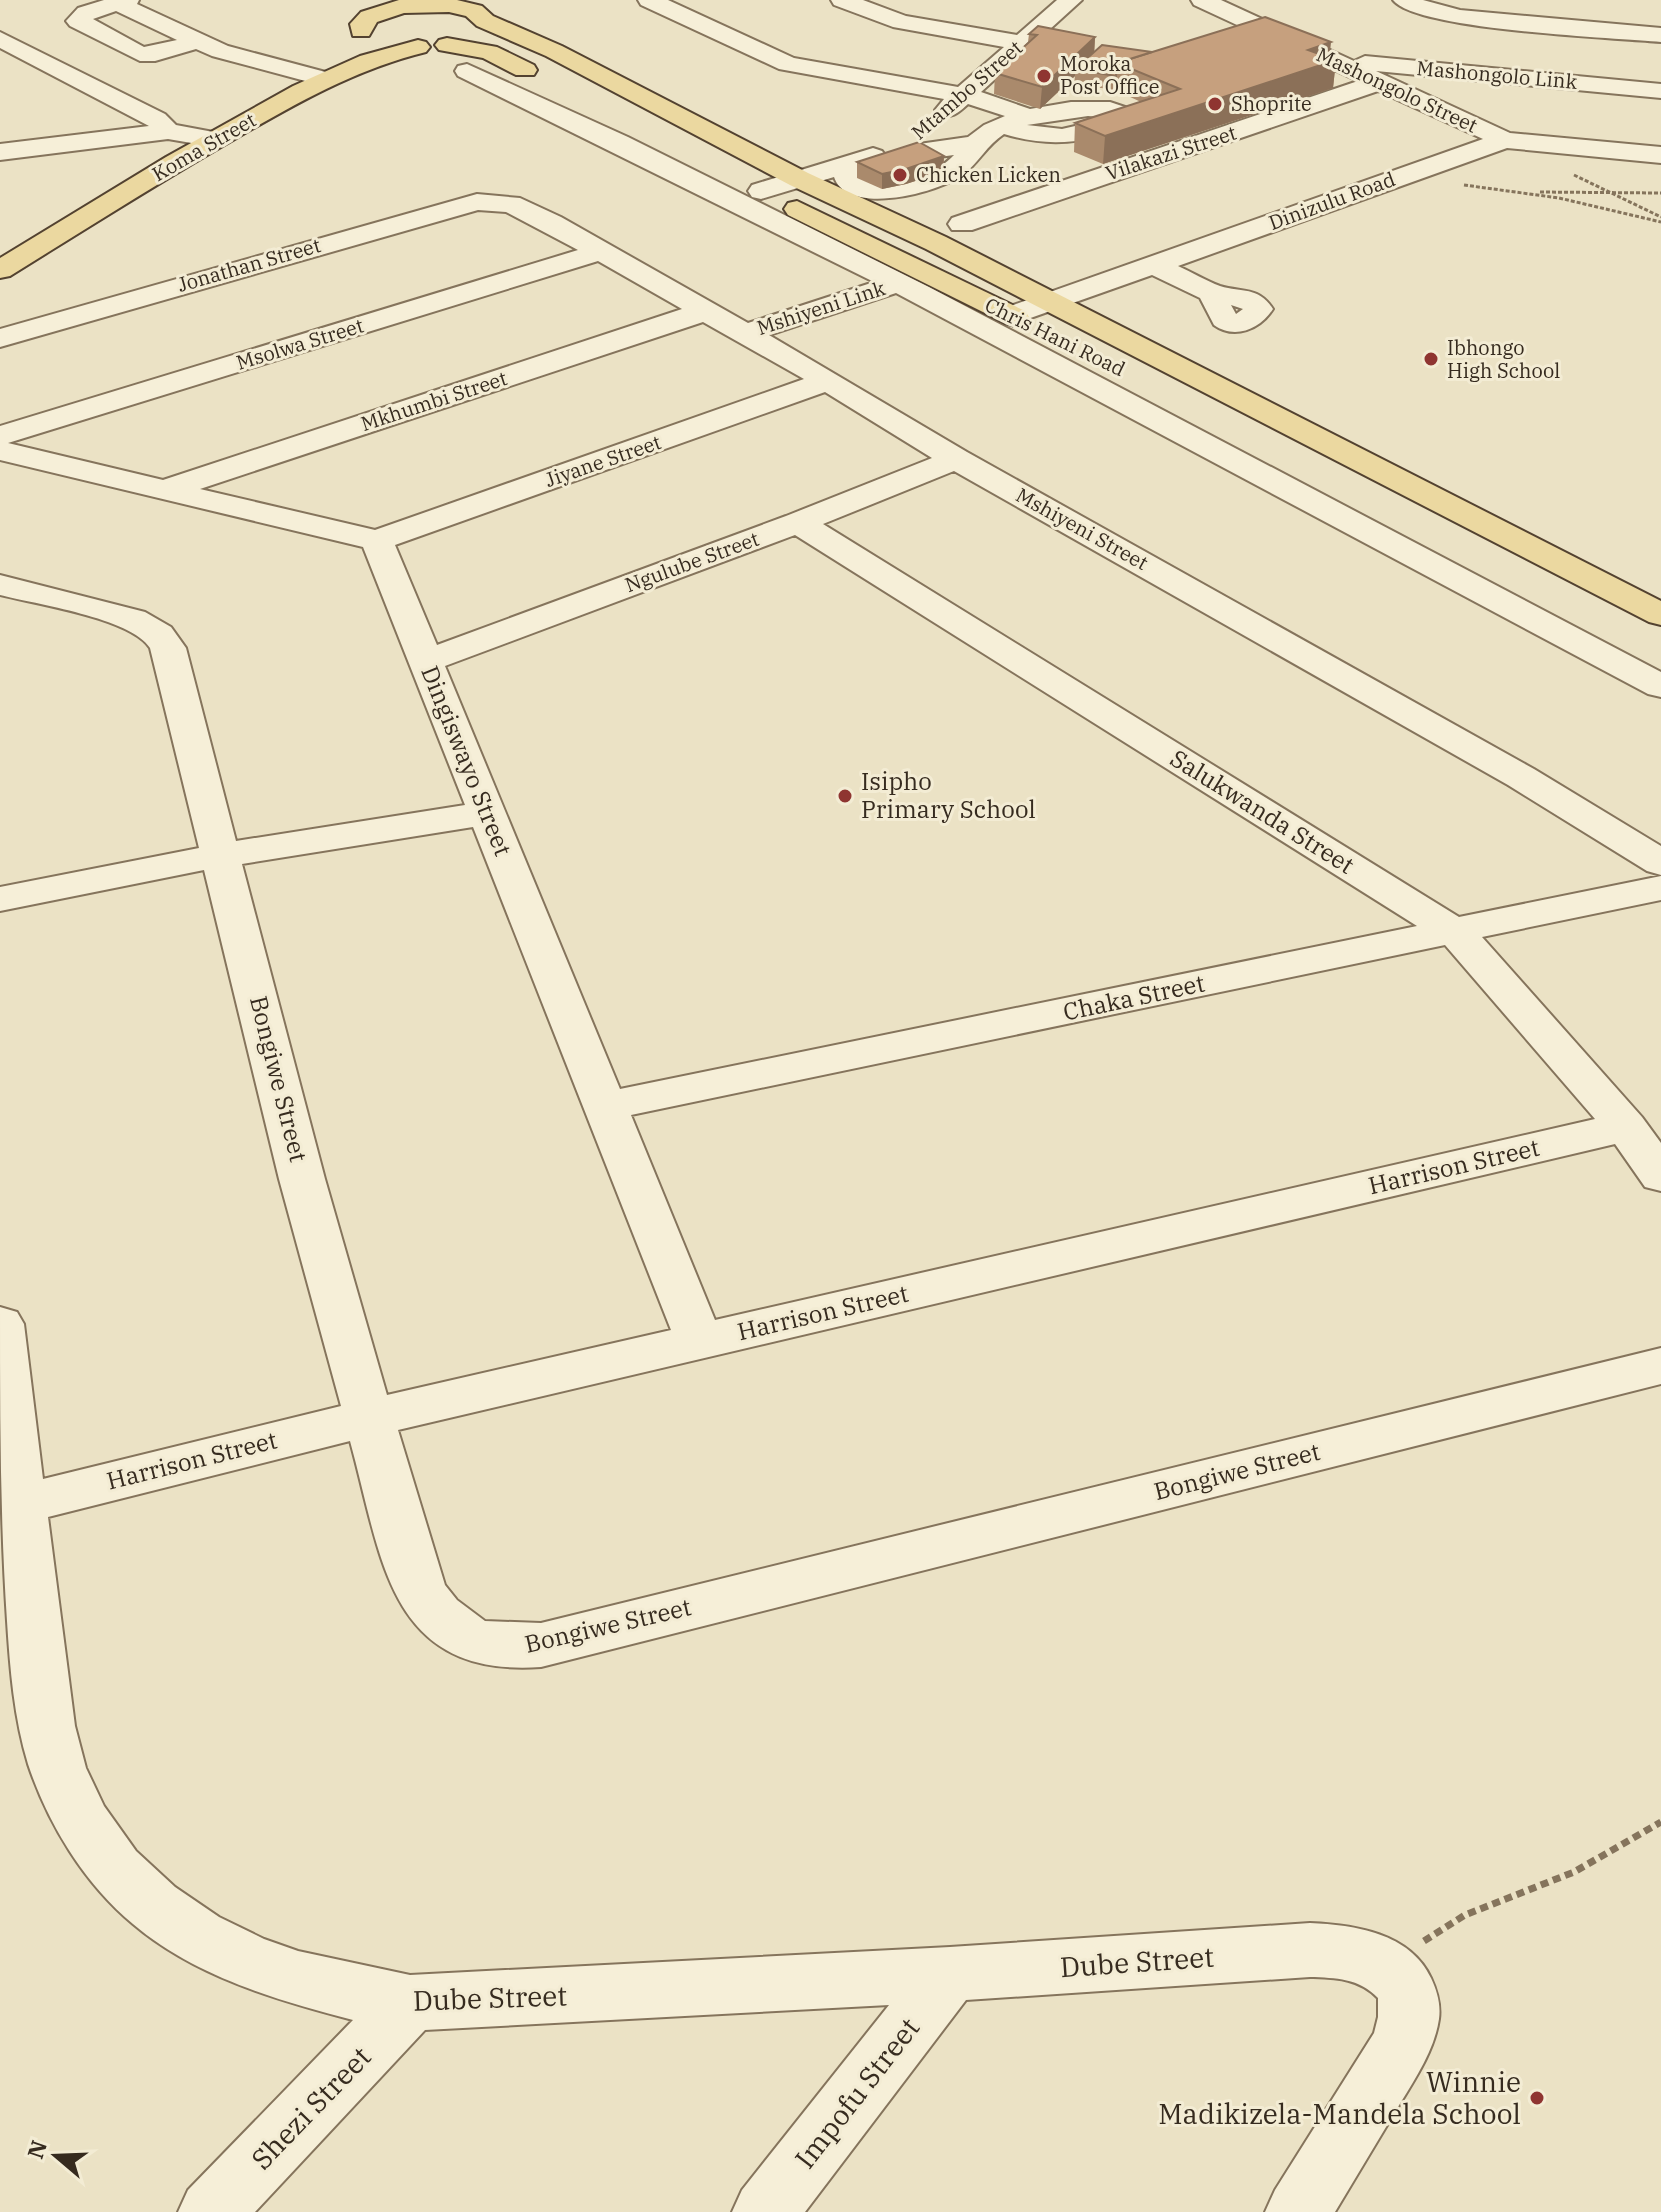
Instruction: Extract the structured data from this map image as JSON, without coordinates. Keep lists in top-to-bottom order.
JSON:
{
  "streets": {
    "main road": ["Koma Street", "Chris Hani Road"],
    "street": [
      "Mashongolo Link",
      "Mtambo Street",
      "Mashongolo Street",
      "Vilakazi Street",
      "Dinizulu Road",
      "Jonathan Street",
      "Mshiyeni Link",
      "Msolwa Street",
      "Mkhumbi Street",
      "Jiyane Street",
      "Mshiyeni Street",
      "Ngulube Street",
      "Dingiswayo Street",
      "Salukwanda Street",
      "Chaka Street",
      "Bongiwe Street",
      "Harrison Street",
      "Dube Street",
      "Impofu Street",
      "Shezi Street"
    ]
  },
  "crossings": [
    ["Mashongolo Link", "Mashongolo Street"],
    ["Mtambo Street", "Chris Hani Road"],
    ["Mashongolo Street", "Vilakazi Street"],
    ["Mashongolo Street", "Dinizulu Road"],
    ["Koma Street", "Chris Hani Road"],
    ["Dinizulu Road", "Chris Hani Road"],
    ["Jonathan Street", "Mshiyeni Street"],
    ["Mshiyeni Link", "Chris Hani Road"],
    ["Mshiyeni Link", "Mshiyeni Street"],
    ["Msolwa Street", "Mshiyeni Street"],
    ["Mkhumbi Street", "Mshiyeni Street"],
    ["Jiyane Street", "Mshiyeni Street"],
    ["Jiyane Street", "Dingiswayo Street"],
    ["Mshiyeni Street", "Ngulube Street"],
    ["Ngulube Street", "Dingiswayo Street"],
    ["Ngulube Street", "Salukwanda Street"],
    ["Dingiswayo Street", "Chaka Street"],
    ["Dingiswayo Street", "Harrison Street"],
    ["Salukwanda Street", "Chaka Street"],
    ["Salukwanda Street", "Harrison Street"],
    ["Bongiwe Street", "Harrison Street"],
    ["Harrison Street", "Dube Street"],
    ["Dube Street", "Impofu Street"],
    ["Dube Street", "Shezi Street"]
  ],
  "places": [
    "Moroka Post Office",
    "Shoprite",
    "Chicken Licken",
    "Ibhongo High School",
    "Isipho Primary School",
    "Winnie Madikizela-Mandela School"
  ],
  "north": "left"
}
